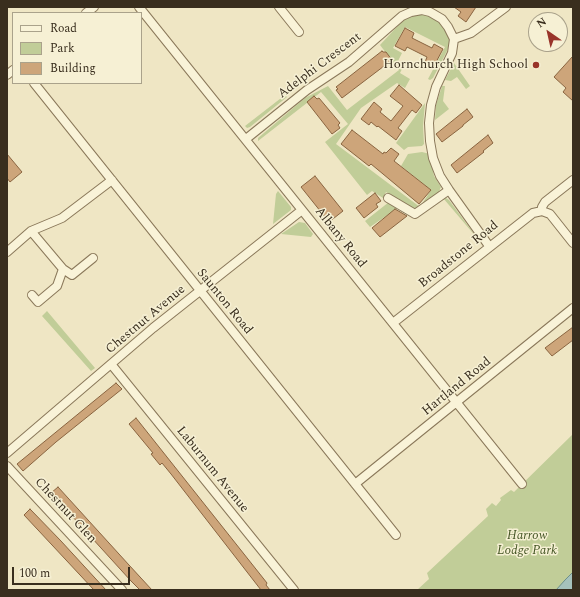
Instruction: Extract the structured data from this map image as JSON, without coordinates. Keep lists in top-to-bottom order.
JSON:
{
  "streets": {
    "street": [
      "Adelphi Crescent",
      "Albany Road",
      "Broadstone Road",
      "Saunton Road",
      "Chestnut Avenue",
      "Hartland Road",
      "Laburnum Avenue",
      "Chestnut Glen"
    ]
  },
  "crossings": [
    ["Adelphi Crescent", "Albany Road"],
    ["Albany Road", "Broadstone Road"],
    ["Albany Road", "Chestnut Avenue"],
    ["Albany Road", "Hartland Road"],
    ["Saunton Road", "Chestnut Avenue"],
    ["Saunton Road", "Hartland Road"],
    ["Chestnut Avenue", "Laburnum Avenue"]
  ],
  "parks": ["Harrow Lodge Park"],
  "places": ["Hornchurch High School"],
  "legend": ["Road", "Park", "Building"],
  "scale_bar": "100 m",
  "north": "top left"
}
